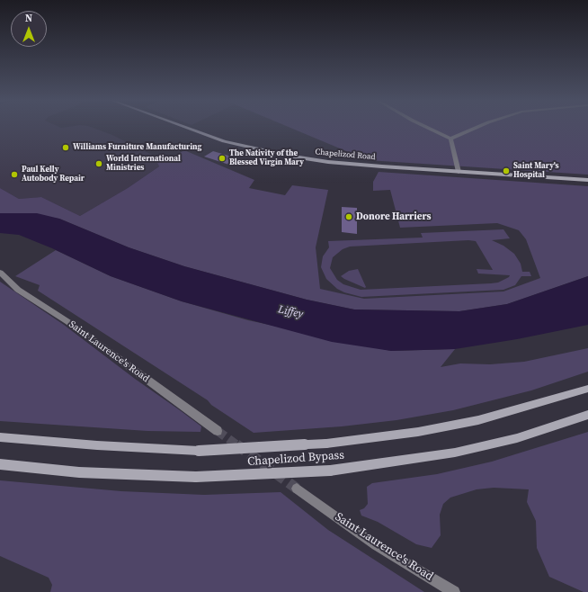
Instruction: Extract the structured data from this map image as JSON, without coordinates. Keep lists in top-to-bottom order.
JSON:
{
  "streets": {
    "main road": ["Chapelizod Road", "Chapelizod Bypass"],
    "street": ["Saint Laurence's Road"]
  },
  "water": ["Liffey"],
  "places": [
    "Williams Furniture Manufacturing",
    "The Nativity of the Blessed Virgin Mary",
    "World International Ministries",
    "Saint Mary's Hospital",
    "Paul Kelly Autobody Repair",
    "Donore Harriers"
  ],
  "north": "top"
}
